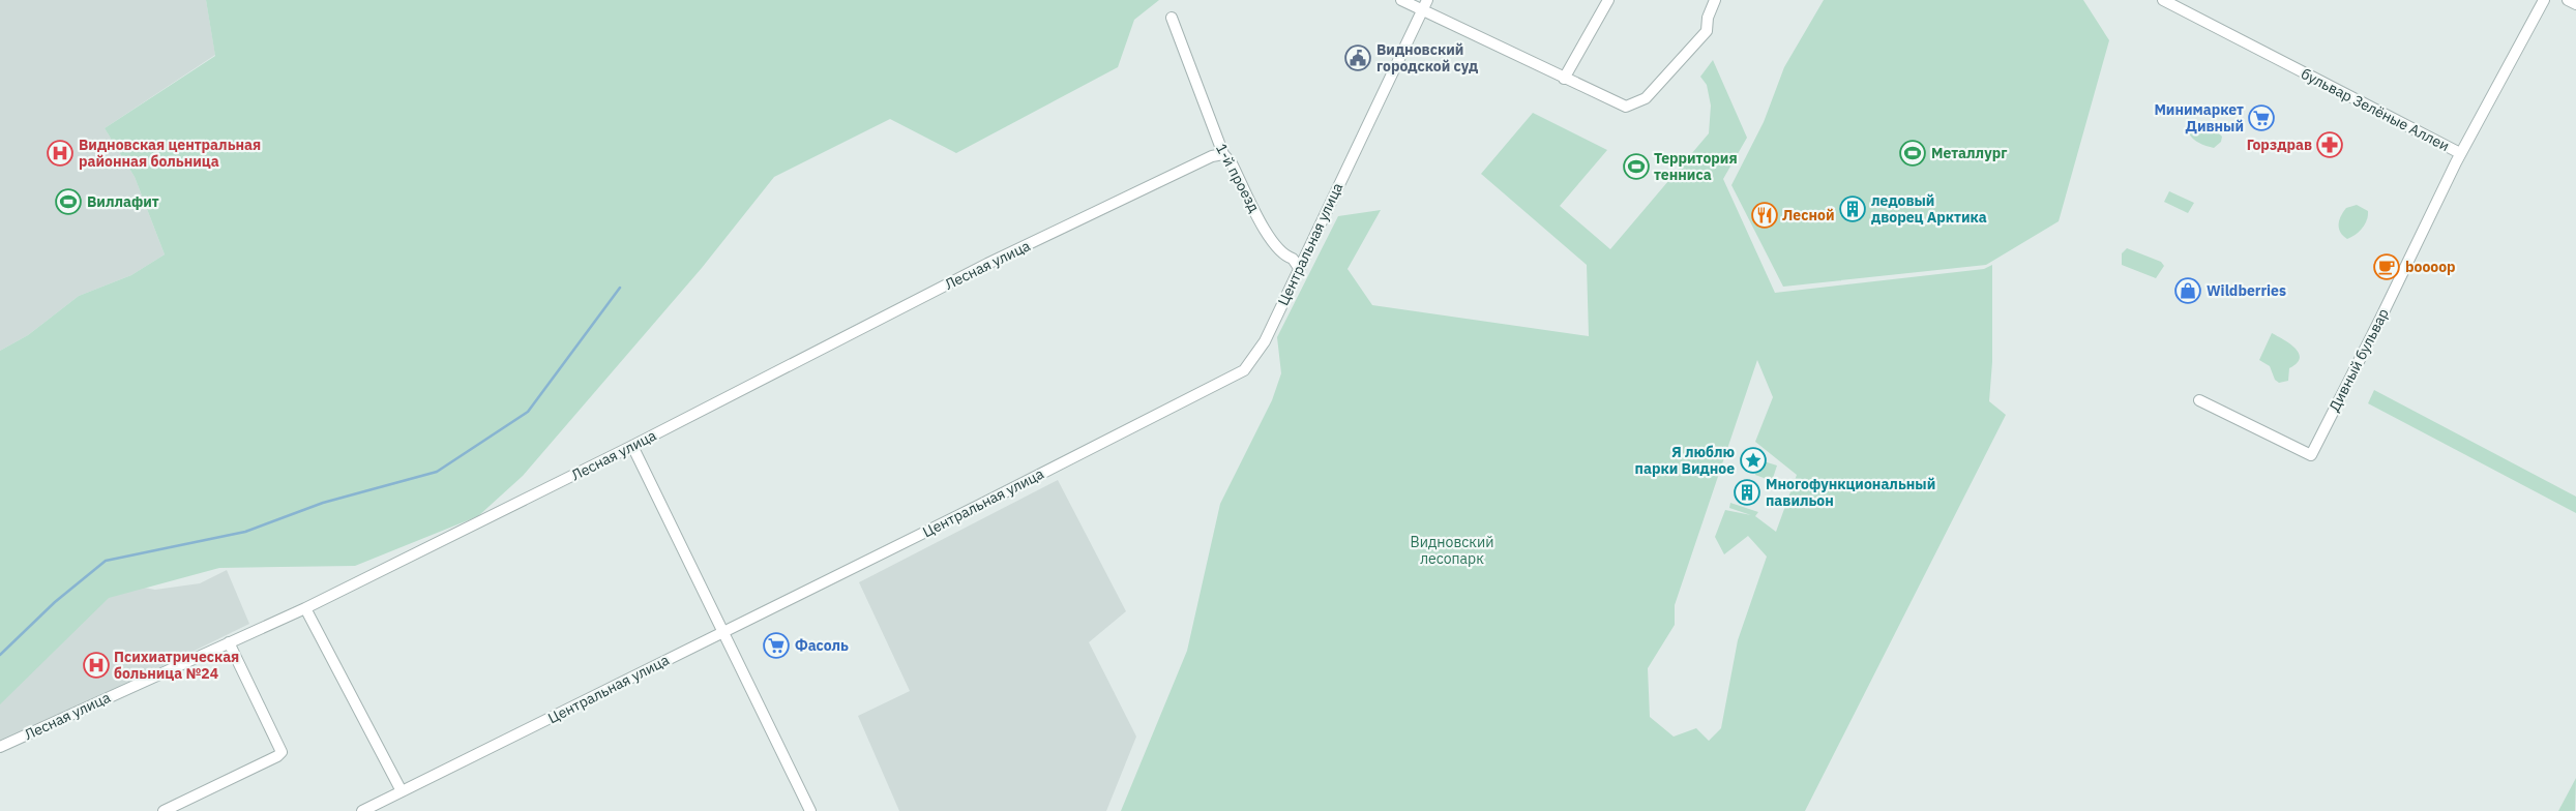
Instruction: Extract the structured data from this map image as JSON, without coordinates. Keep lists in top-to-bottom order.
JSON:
{
  "streets": {
    "street": [
      "бульвар Зелёные Аллеи",
      "1-й проезд",
      "Центральная улица",
      "Лесная улица",
      "Дивный бульвар"
    ]
  },
  "crossings": [
    ["бульвар Зелёные Аллеи", "Дивный бульвар"],
    ["1-й проезд", "Центральная улица"],
    ["1-й проезд", "Лесная улица"]
  ],
  "parks": ["Видновский лесопарк"],
  "places": {
    "public building": ["Видновский городской суд"],
    "supermarket": ["Минимаркет Дивный", "Фасоль"],
    "pharmacy": ["Горздрав"],
    "hospital": ["Видновская центральная районная больница", "Психиатрическая больница №24"],
    "sports": ["Металлург", "Территория тенниса", "Виллафит"],
    "building": ["ледовый дворец Арктика", "Многофункциональный павильон"],
    "restaurant": ["Лесной"],
    "cafe": ["boooop"],
    "shop": ["Wildberries"],
    "place": ["Я люблю парки Видное"]
  }
}
